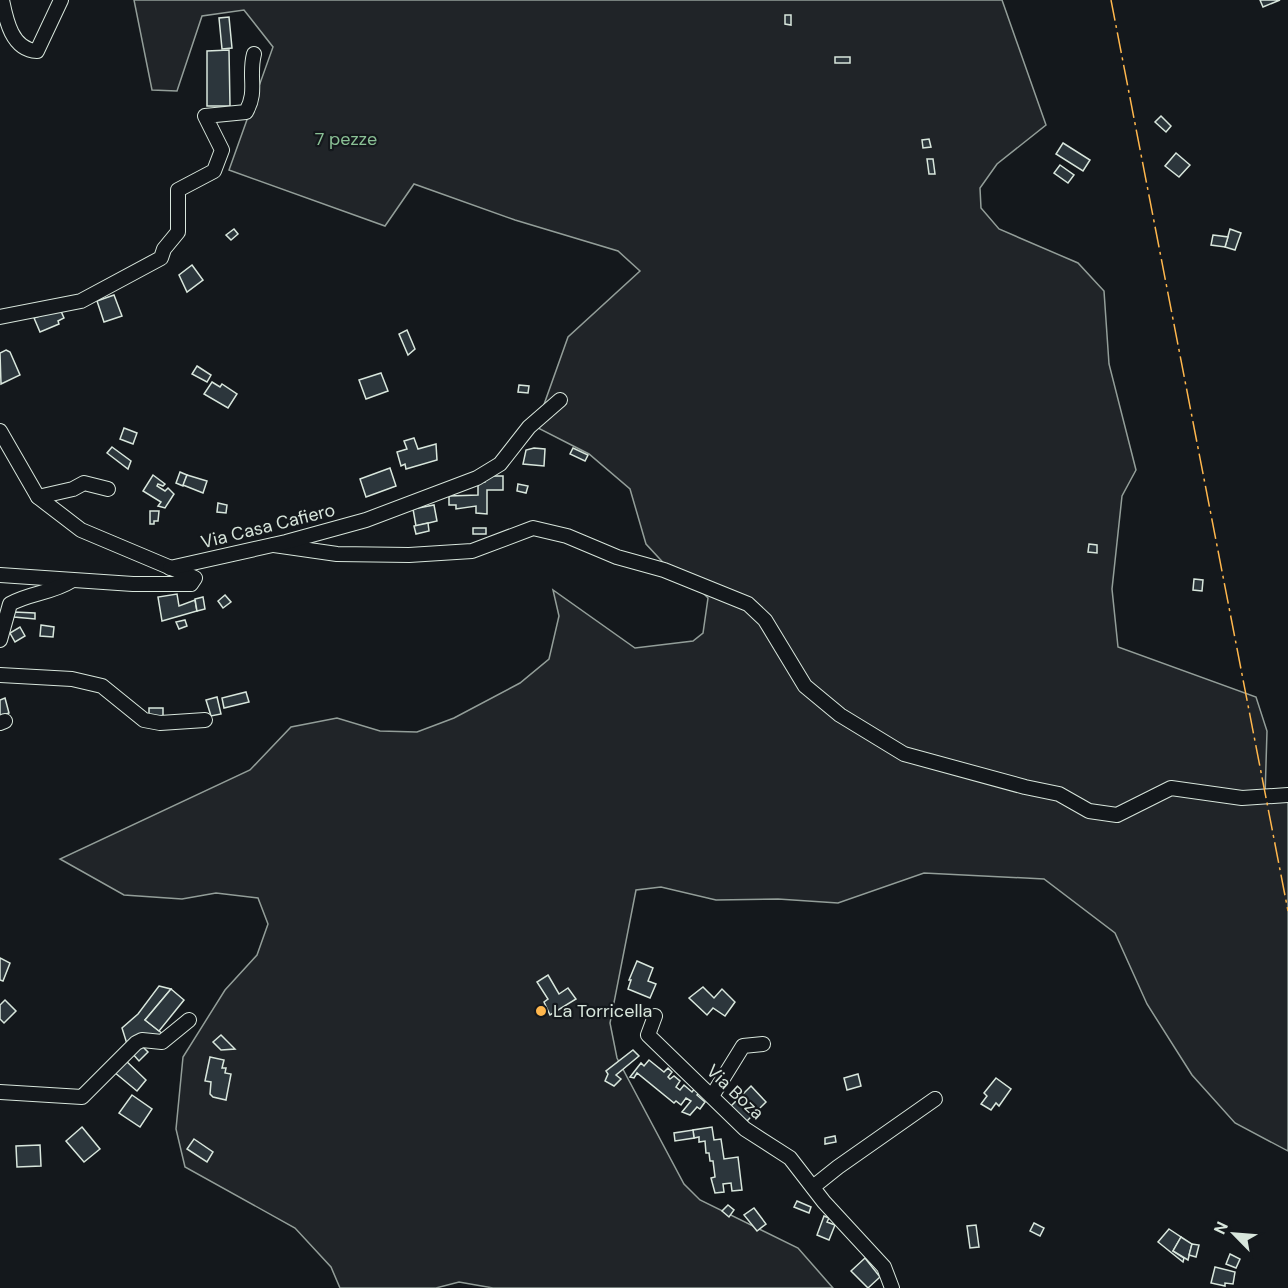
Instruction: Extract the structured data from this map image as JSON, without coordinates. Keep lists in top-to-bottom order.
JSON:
{
  "streets": {
    "street": ["Via Casa Cafiero", "Via Boza"]
  },
  "parks": ["7 pezze"],
  "places": ["La Torricella"],
  "north": "top left"
}
